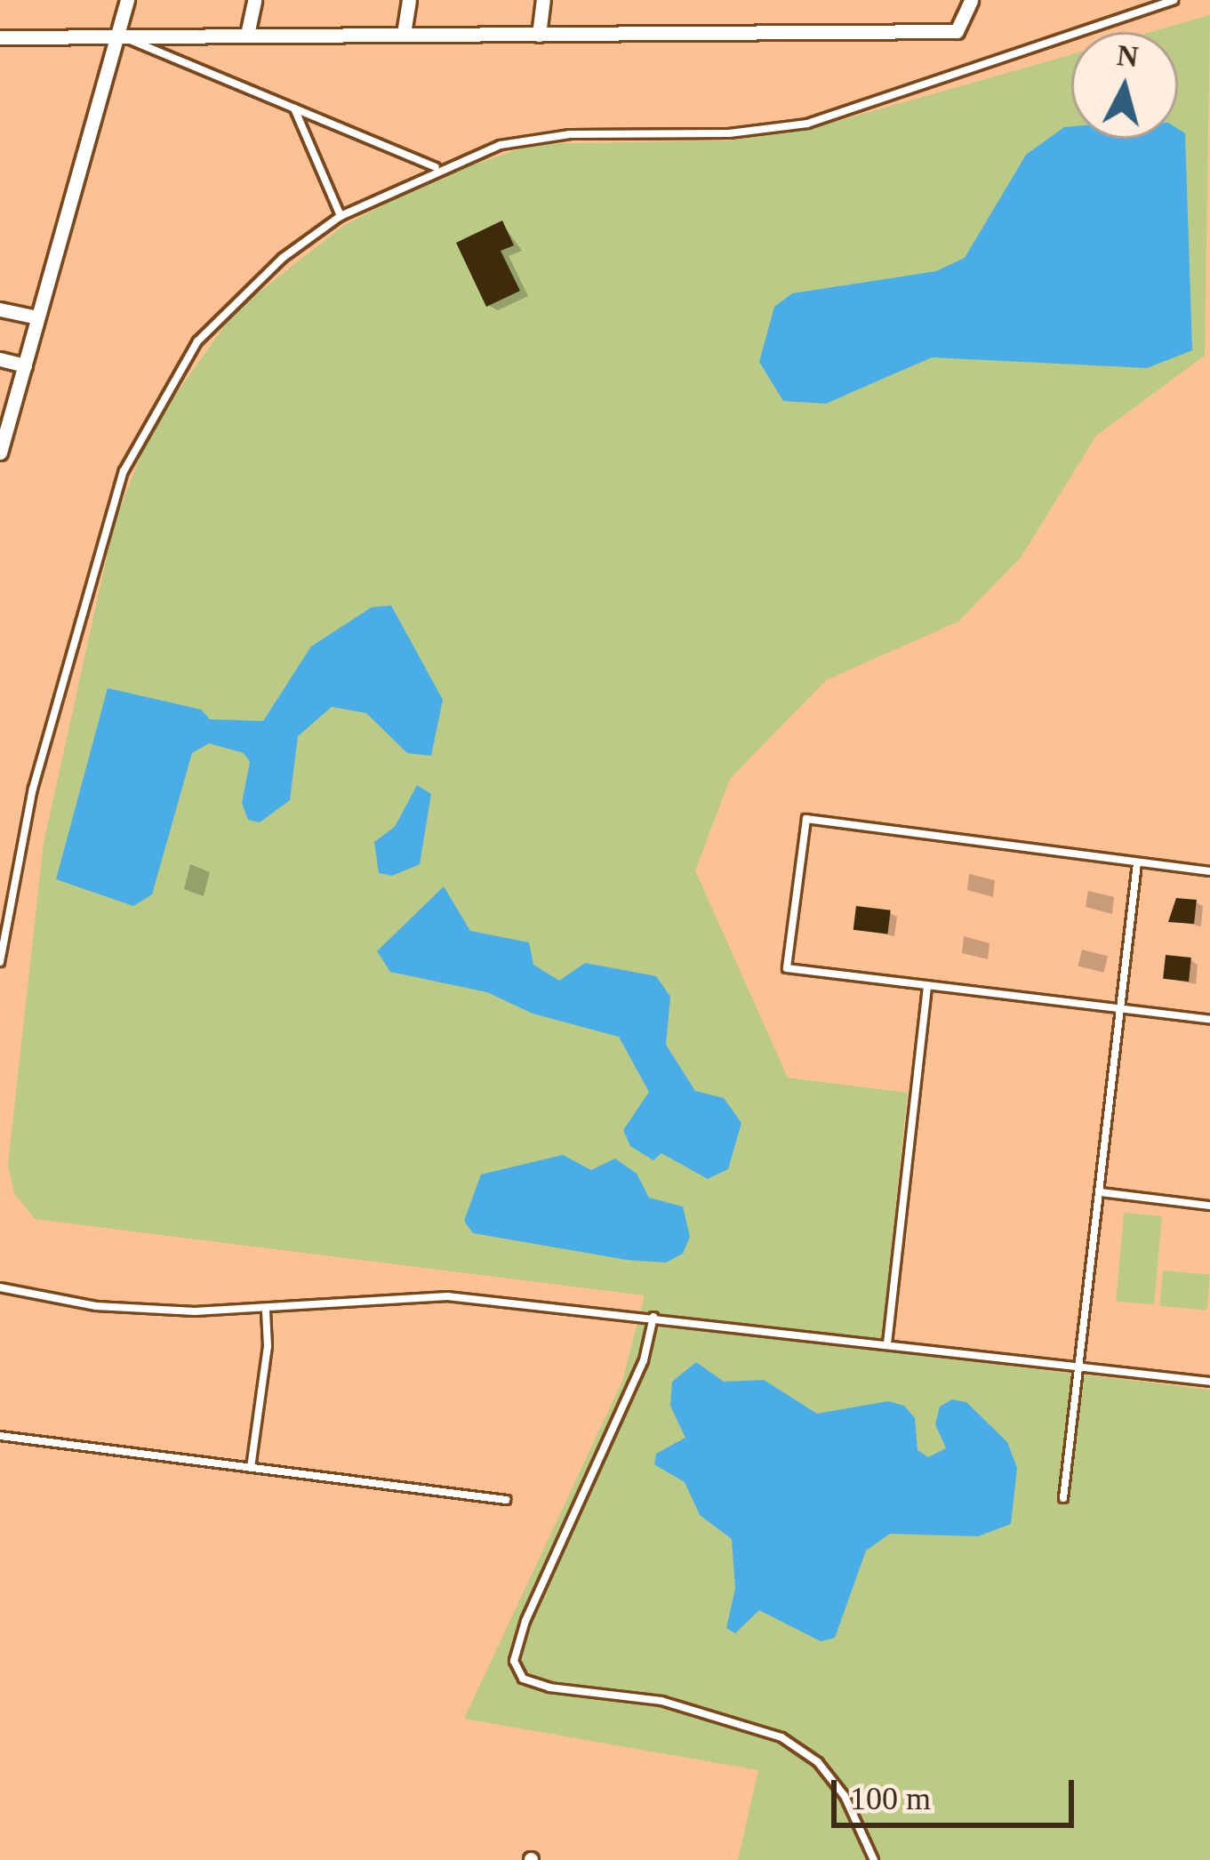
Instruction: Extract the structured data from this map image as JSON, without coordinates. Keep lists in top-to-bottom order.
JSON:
{
  "scale_bar": "100 m",
  "north": "top"
}
